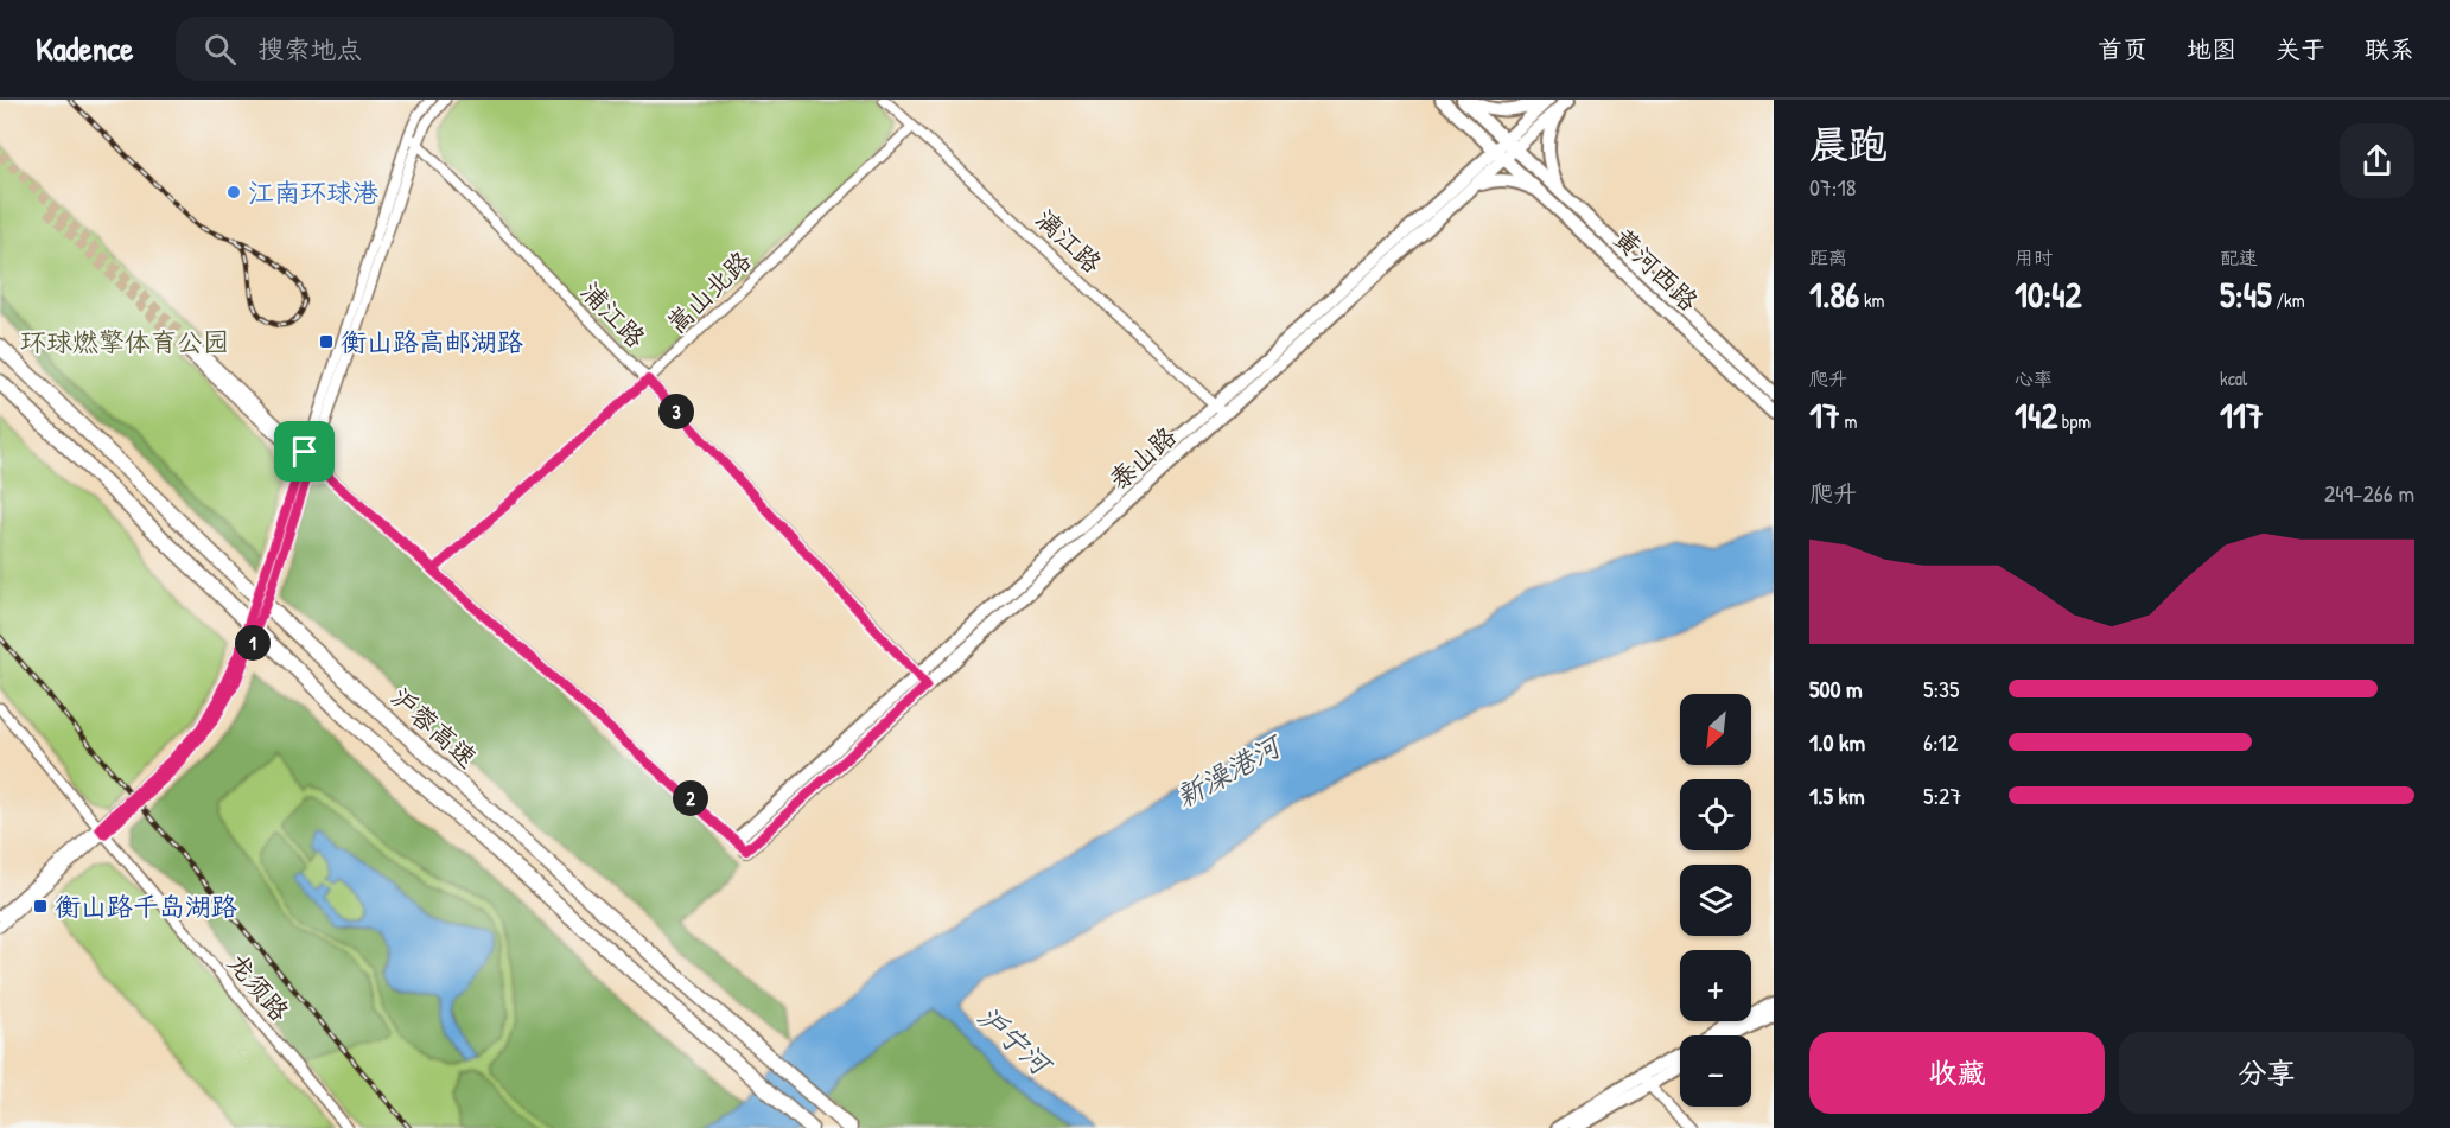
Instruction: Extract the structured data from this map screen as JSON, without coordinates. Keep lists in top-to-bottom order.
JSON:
{
  "streets": {
    "highway": ["沪蓉高速"],
    "main road": ["黄河西路", "泰山路"],
    "street": [
      "漓江路",
      "嵩山北路",
      "浦江路",
      "龙须路"
    ]
  },
  "crossings": [
    ["漓江路", "嵩山北路"],
    ["漓江路", "泰山路"],
    ["黄河西路", "泰山路"],
    ["嵩山北路", "浦江路"],
    ["浦江路", "泰山路"]
  ],
  "water": ["新澡港河", "沪宁河"],
  "parks": ["环球燃擎体育公园"],
  "places": {
    "other": ["江南环球港"],
    "transit": ["衡山路高邮湖路", "衡山路千岛湖路"]
  },
  "north": "bottom left",
  "page": {
    "header": "Kadence",
    "search": "搜索地点",
    "nav": [
      "首页",
      "地图",
      "关于",
      "联系"
    ],
    "heading": ["晨跑", "07:18"],
    "stats": [
      ["距离", "1.86 km"],
      ["用时", "10:42"],
      ["配速", "5:45 /km"],
      ["爬升", "17 m"],
      ["心率", "142 bpm"],
      ["kcal", "117"]
    ],
    "pins": ["3", "1", "2"],
    "chart": ["爬升", "249–266 m"],
    "list": [
      {
        "name": "500 m",
        "note": "5:35"
      },
      {
        "name": "1.0 km",
        "note": "6:12"
      },
      {
        "name": "1.5 km",
        "note": "5:27"
      }
    ],
    "map_buttons": ["+", "−"],
    "buttons": ["收藏", "分享"]
  }
}
